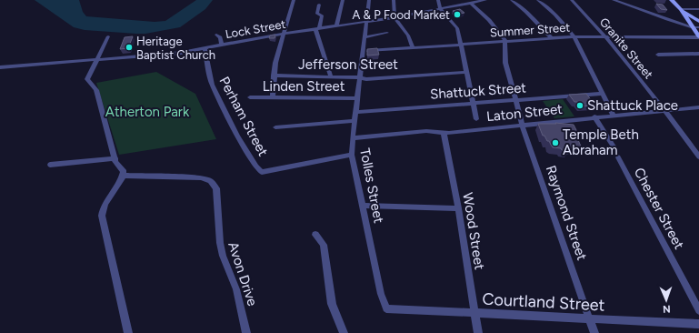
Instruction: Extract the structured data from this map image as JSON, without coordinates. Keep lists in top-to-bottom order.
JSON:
{
  "streets": {
    "street": [
      "Lock Street",
      "Summer Street",
      "Granite Street",
      "Jefferson Street",
      "Linden Street",
      "Shattuck Street",
      "Laton Street",
      "Perham Street",
      "Tolles Street",
      "Chester Street",
      "Raymond Street",
      "Wood Street",
      "Avon Drive",
      "Courtland Street"
    ]
  },
  "crossings": [
    ["Lock Street", "Perham Street"],
    ["Lock Street", "Tolles Street"],
    ["Summer Street", "Granite Street"],
    ["Summer Street", "Tolles Street"],
    ["Summer Street", "Raymond Street"],
    ["Granite Street", "Laton Street"],
    ["Jefferson Street", "Tolles Street"],
    ["Linden Street", "Tolles Street"],
    ["Shattuck Street", "Tolles Street"],
    ["Shattuck Street", "Raymond Street"],
    ["Laton Street", "Tolles Street"],
    ["Laton Street", "Raymond Street"],
    ["Laton Street", "Wood Street"],
    ["Perham Street", "Tolles Street"],
    ["Tolles Street", "Courtland Street"],
    ["Raymond Street", "Courtland Street"],
    ["Wood Street", "Courtland Street"]
  ],
  "parks": ["Atherton Park"],
  "places": [
    "A & P Food Market",
    "Heritage Baptist Church",
    "Shattuck Place",
    "Temple Beth Abraham"
  ],
  "north": "bottom"
}
